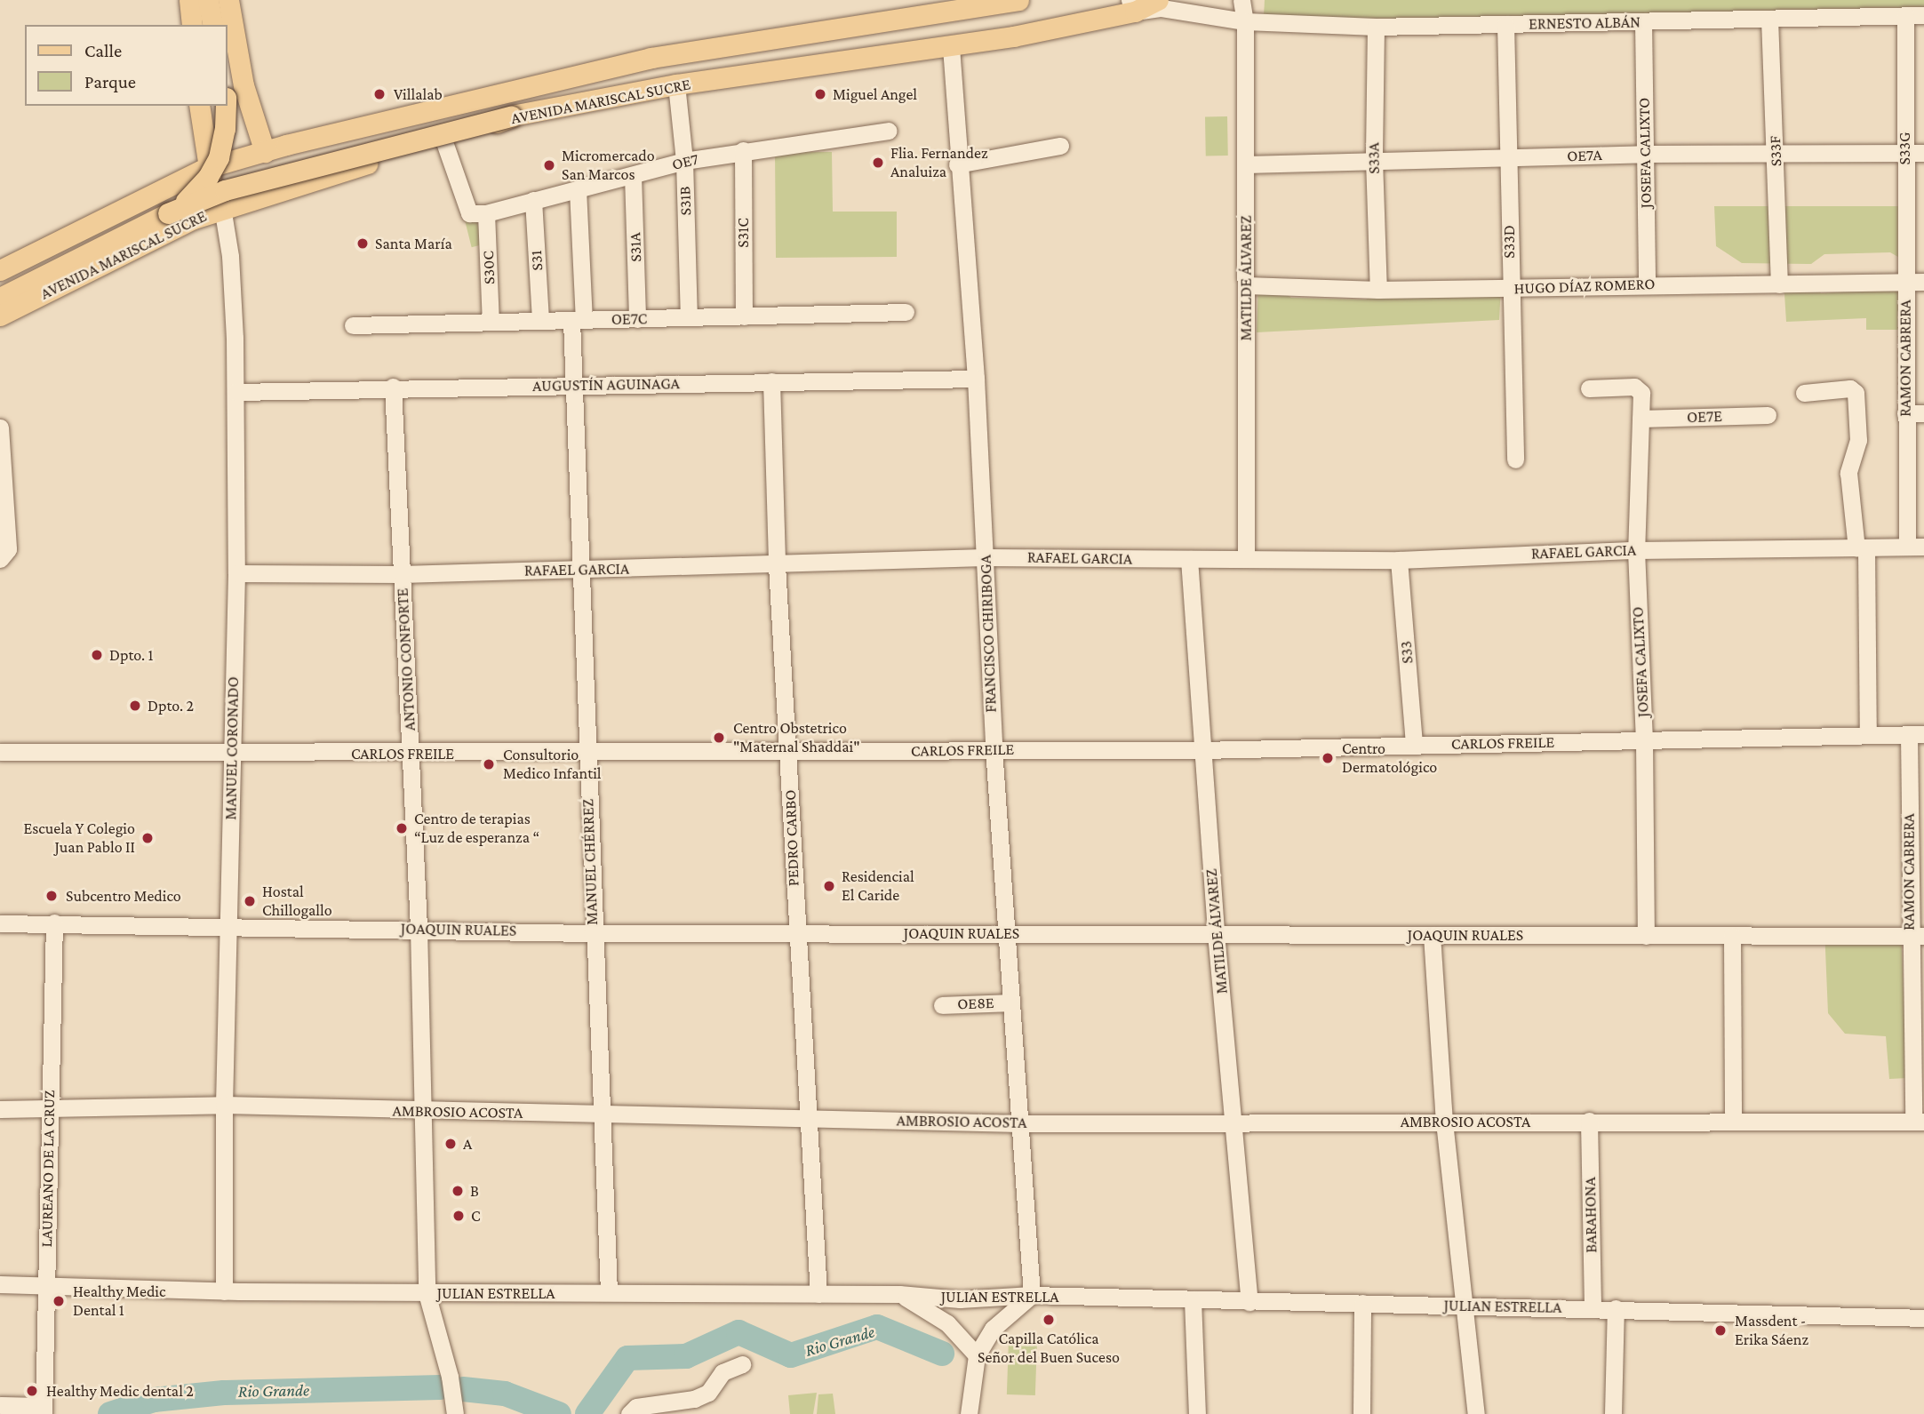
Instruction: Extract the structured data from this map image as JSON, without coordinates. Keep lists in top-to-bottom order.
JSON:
{
  "streets": {
    "main road": ["AVENIDA MARISCAL SUCRE"],
    "street": [
      "ERNESTO ALBÁN",
      "S33G",
      "S33F",
      "JOSEFA CALIXTO",
      "OE7A",
      "S33A",
      "OE7",
      "S31B",
      "S31C",
      "S33D",
      "S31A",
      "S31",
      "S30C",
      "MATILDE ÁLVAREZ",
      "HUGO DÍAZ ROMERO",
      "OE7C",
      "RAMON CABRERA",
      "AUGUSTÍN AGUINAGA",
      "OE7E",
      "RAFAEL GARCIA",
      "FRANCISCO CHIRIBOGA",
      "S33",
      "ANTONIO CONFORTE",
      "CARLOS FREILE",
      "MANUEL CORONADO",
      "PEDRO CARBO",
      "MANUEL CHÉRREZ",
      "JOAQUIN RUALES",
      "OE8E",
      "AMBROSIO ACOSTA",
      "LAUREANO DE LA CRUZ",
      "BARAHONA",
      "JULIAN ESTRELLA"
    ]
  },
  "crossings": [
    ["ERNESTO ALBÁN", "AVENIDA MARISCAL SUCRE"],
    ["ERNESTO ALBÁN", "S33G"],
    ["ERNESTO ALBÁN", "S33F"],
    ["ERNESTO ALBÁN", "JOSEFA CALIXTO"],
    ["ERNESTO ALBÁN", "S33A"],
    ["ERNESTO ALBÁN", "S33D"],
    ["ERNESTO ALBÁN", "MATILDE ÁLVAREZ"],
    ["AVENIDA MARISCAL SUCRE", "S31B"],
    ["AVENIDA MARISCAL SUCRE", "FRANCISCO CHIRIBOGA"],
    ["AVENIDA MARISCAL SUCRE", "MANUEL CORONADO"],
    ["S33G", "OE7A"],
    ["S33G", "HUGO DÍAZ ROMERO"],
    ["S33G", "RAMON CABRERA"],
    ["S33F", "OE7A"],
    ["S33F", "HUGO DÍAZ ROMERO"],
    ["JOSEFA CALIXTO", "OE7A"],
    ["JOSEFA CALIXTO", "HUGO DÍAZ ROMERO"],
    ["JOSEFA CALIXTO", "OE7E"],
    ["JOSEFA CALIXTO", "RAFAEL GARCIA"],
    ["JOSEFA CALIXTO", "CARLOS FREILE"],
    ["JOSEFA CALIXTO", "JOAQUIN RUALES"],
    ["OE7A", "S33A"],
    ["OE7A", "S33D"],
    ["OE7A", "MATILDE ÁLVAREZ"],
    ["S33A", "HUGO DÍAZ ROMERO"],
    ["OE7", "S31B"],
    ["OE7", "S31C"],
    ["OE7", "S31A"],
    ["OE7", "S31"],
    ["OE7", "S30C"],
    ["OE7", "MANUEL CHÉRREZ"],
    ["S31B", "OE7C"],
    ["S31C", "OE7C"],
    ["S33D", "HUGO DÍAZ ROMERO"],
    ["S31A", "OE7C"],
    ["S31", "OE7C"],
    ["S30C", "OE7C"],
    ["MATILDE ÁLVAREZ", "HUGO DÍAZ ROMERO"],
    ["MATILDE ÁLVAREZ", "RAFAEL GARCIA"],
    ["MATILDE ÁLVAREZ", "CARLOS FREILE"],
    ["MATILDE ÁLVAREZ", "JOAQUIN RUALES"],
    ["MATILDE ÁLVAREZ", "AMBROSIO ACOSTA"],
    ["MATILDE ÁLVAREZ", "JULIAN ESTRELLA"],
    ["HUGO DÍAZ ROMERO", "RAMON CABRERA"],
    ["OE7C", "MANUEL CHÉRREZ"],
    ["RAMON CABRERA", "RAFAEL GARCIA"],
    ["RAMON CABRERA", "CARLOS FREILE"],
    ["RAMON CABRERA", "JOAQUIN RUALES"],
    ["RAMON CABRERA", "AMBROSIO ACOSTA"],
    ["AUGUSTÍN AGUINAGA", "FRANCISCO CHIRIBOGA"],
    ["AUGUSTÍN AGUINAGA", "ANTONIO CONFORTE"],
    ["AUGUSTÍN AGUINAGA", "MANUEL CORONADO"],
    ["AUGUSTÍN AGUINAGA", "PEDRO CARBO"],
    ["AUGUSTÍN AGUINAGA", "MANUEL CHÉRREZ"],
    ["RAFAEL GARCIA", "FRANCISCO CHIRIBOGA"],
    ["RAFAEL GARCIA", "S33"],
    ["RAFAEL GARCIA", "ANTONIO CONFORTE"],
    ["RAFAEL GARCIA", "MANUEL CORONADO"],
    ["RAFAEL GARCIA", "PEDRO CARBO"],
    ["RAFAEL GARCIA", "MANUEL CHÉRREZ"],
    ["FRANCISCO CHIRIBOGA", "CARLOS FREILE"],
    ["FRANCISCO CHIRIBOGA", "JOAQUIN RUALES"],
    ["FRANCISCO CHIRIBOGA", "OE8E"],
    ["FRANCISCO CHIRIBOGA", "AMBROSIO ACOSTA"],
    ["FRANCISCO CHIRIBOGA", "JULIAN ESTRELLA"],
    ["S33", "CARLOS FREILE"],
    ["ANTONIO CONFORTE", "CARLOS FREILE"],
    ["ANTONIO CONFORTE", "JOAQUIN RUALES"],
    ["ANTONIO CONFORTE", "AMBROSIO ACOSTA"],
    ["ANTONIO CONFORTE", "JULIAN ESTRELLA"],
    ["CARLOS FREILE", "MANUEL CORONADO"],
    ["CARLOS FREILE", "PEDRO CARBO"],
    ["CARLOS FREILE", "MANUEL CHÉRREZ"],
    ["MANUEL CORONADO", "JOAQUIN RUALES"],
    ["MANUEL CORONADO", "AMBROSIO ACOSTA"],
    ["MANUEL CORONADO", "JULIAN ESTRELLA"],
    ["PEDRO CARBO", "JOAQUIN RUALES"],
    ["PEDRO CARBO", "AMBROSIO ACOSTA"],
    ["PEDRO CARBO", "JULIAN ESTRELLA"],
    ["MANUEL CHÉRREZ", "JOAQUIN RUALES"],
    ["MANUEL CHÉRREZ", "AMBROSIO ACOSTA"],
    ["MANUEL CHÉRREZ", "JULIAN ESTRELLA"],
    ["JOAQUIN RUALES", "LAUREANO DE LA CRUZ"],
    ["AMBROSIO ACOSTA", "LAUREANO DE LA CRUZ"],
    ["AMBROSIO ACOSTA", "BARAHONA"],
    ["LAUREANO DE LA CRUZ", "JULIAN ESTRELLA"],
    ["BARAHONA", "JULIAN ESTRELLA"]
  ],
  "water": ["Rio Grande"],
  "places": [
    "Villalab",
    "Miguel Angel",
    "Flia. Fernandez Analuiza",
    "Micromercado San Marcos",
    "Santa María",
    "Dpto. 1",
    "Dpto. 2",
    "Centro Obstetrico \"Maternal Shaddai\"",
    "Centro Dermatológico",
    "Consultorio Medico Infantil",
    "Centro de terapias “Luz de esperanza “",
    "Escuela Y Colegio Juan Pablo II",
    "Residencial El Caride",
    "Subcentro Medico",
    "Hostal Chillogallo",
    "A",
    "B",
    "C",
    "Healthy Medic Dental 1",
    "Capilla Católica Señor del Buen Suceso",
    "Massdent - Erika Sáenz",
    "Healthy Medic dental 2"
  ],
  "legend": ["Calle", "Parque"]
}
